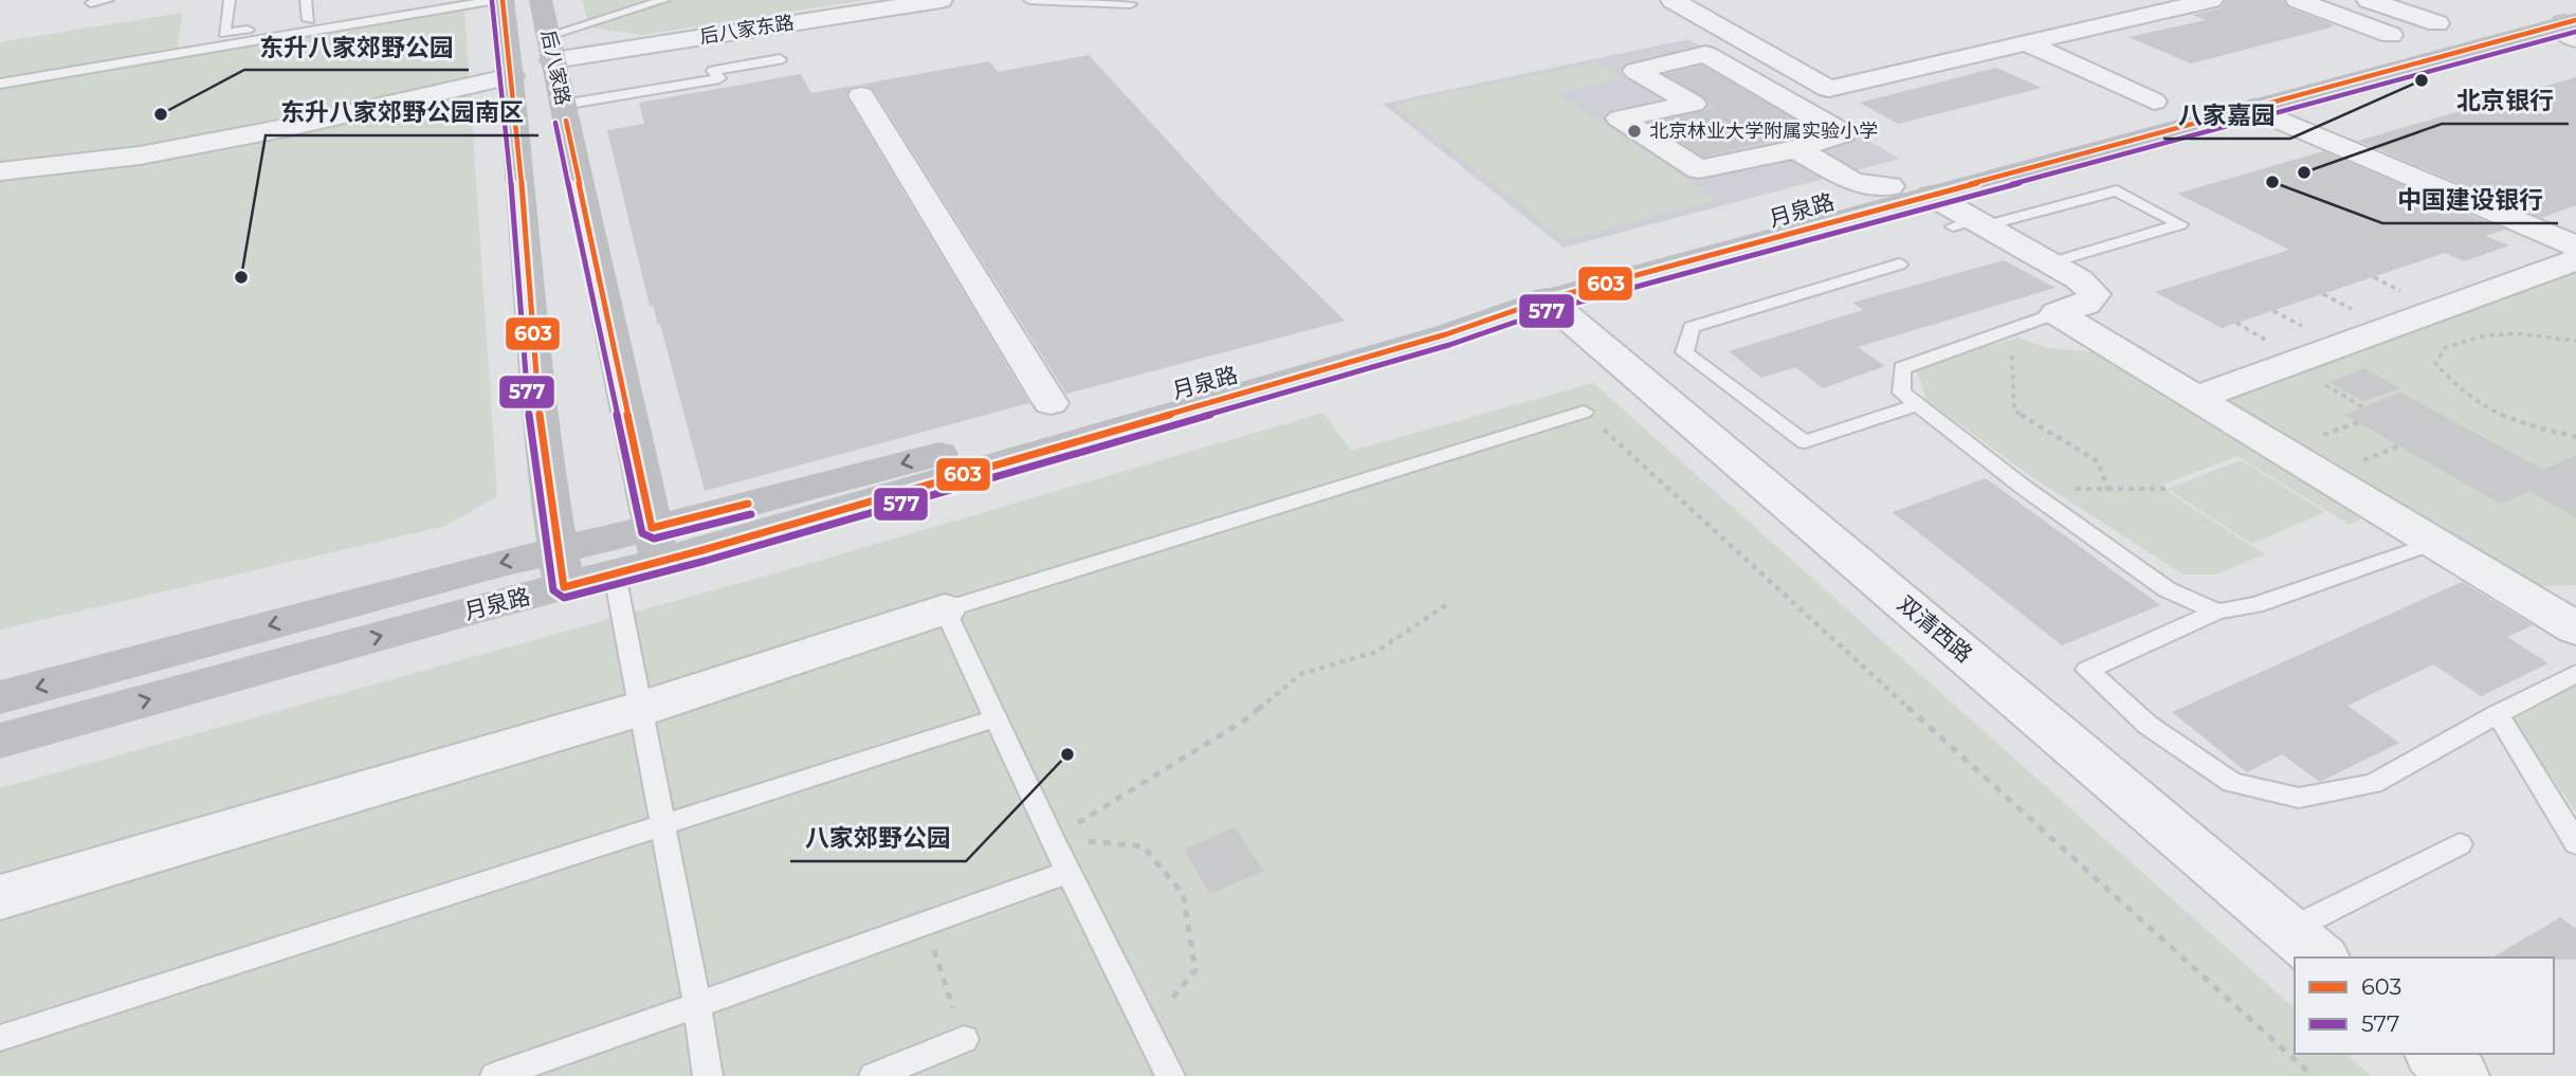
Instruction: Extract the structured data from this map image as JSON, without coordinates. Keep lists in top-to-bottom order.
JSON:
{
  "streets": {
    "main road": ["后八家路", "月泉路"],
    "street": ["后八家东路", "双清西路"]
  },
  "crossings": [
    ["后八家东路", "后八家路"],
    ["后八家路", "月泉路"],
    ["月泉路", "双清西路"]
  ],
  "places": [
    "八家嘉园",
    "东升八家郊野公园",
    "北京林业大学附属实验小学",
    "北京银行",
    "中国建设银行",
    "东升八家郊野公园南区",
    "八家郊野公园"
  ],
  "lines": ["transit line 603", "transit line 577"],
  "legend": ["603", "577"]
}
